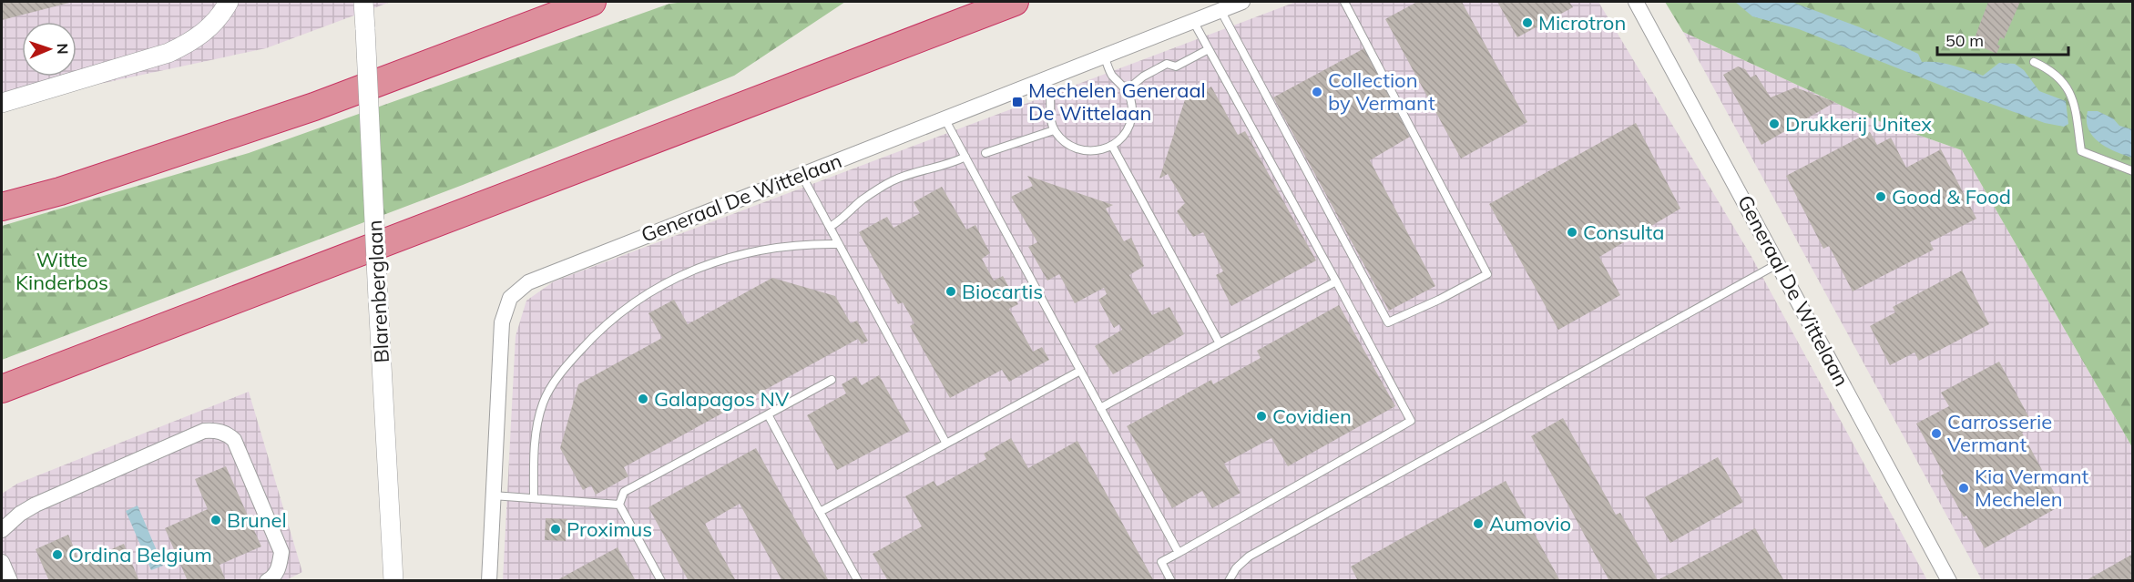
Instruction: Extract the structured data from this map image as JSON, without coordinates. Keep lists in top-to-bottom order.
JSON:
{
  "streets": {
    "street": ["Generaal De Wittelaan", "Blarenberglaan"]
  },
  "parks": ["Witte Kinderbos"],
  "places": {
    "other": [
      "Microtron",
      "Collection by Vermant",
      "Drukkerij Unitex",
      "Good & Food",
      "Consulta",
      "Biocartis",
      "Galapagos NV",
      "Covidien",
      "Carrosserie Vermant",
      "Kia Vermant Mechelen",
      "Brunel",
      "Aumovio",
      "Proximus",
      "Ordina Belgium"
    ],
    "transit": ["Mechelen Generaal De Wittelaan"]
  },
  "scale_bar": "50 m",
  "north": "right"
}
